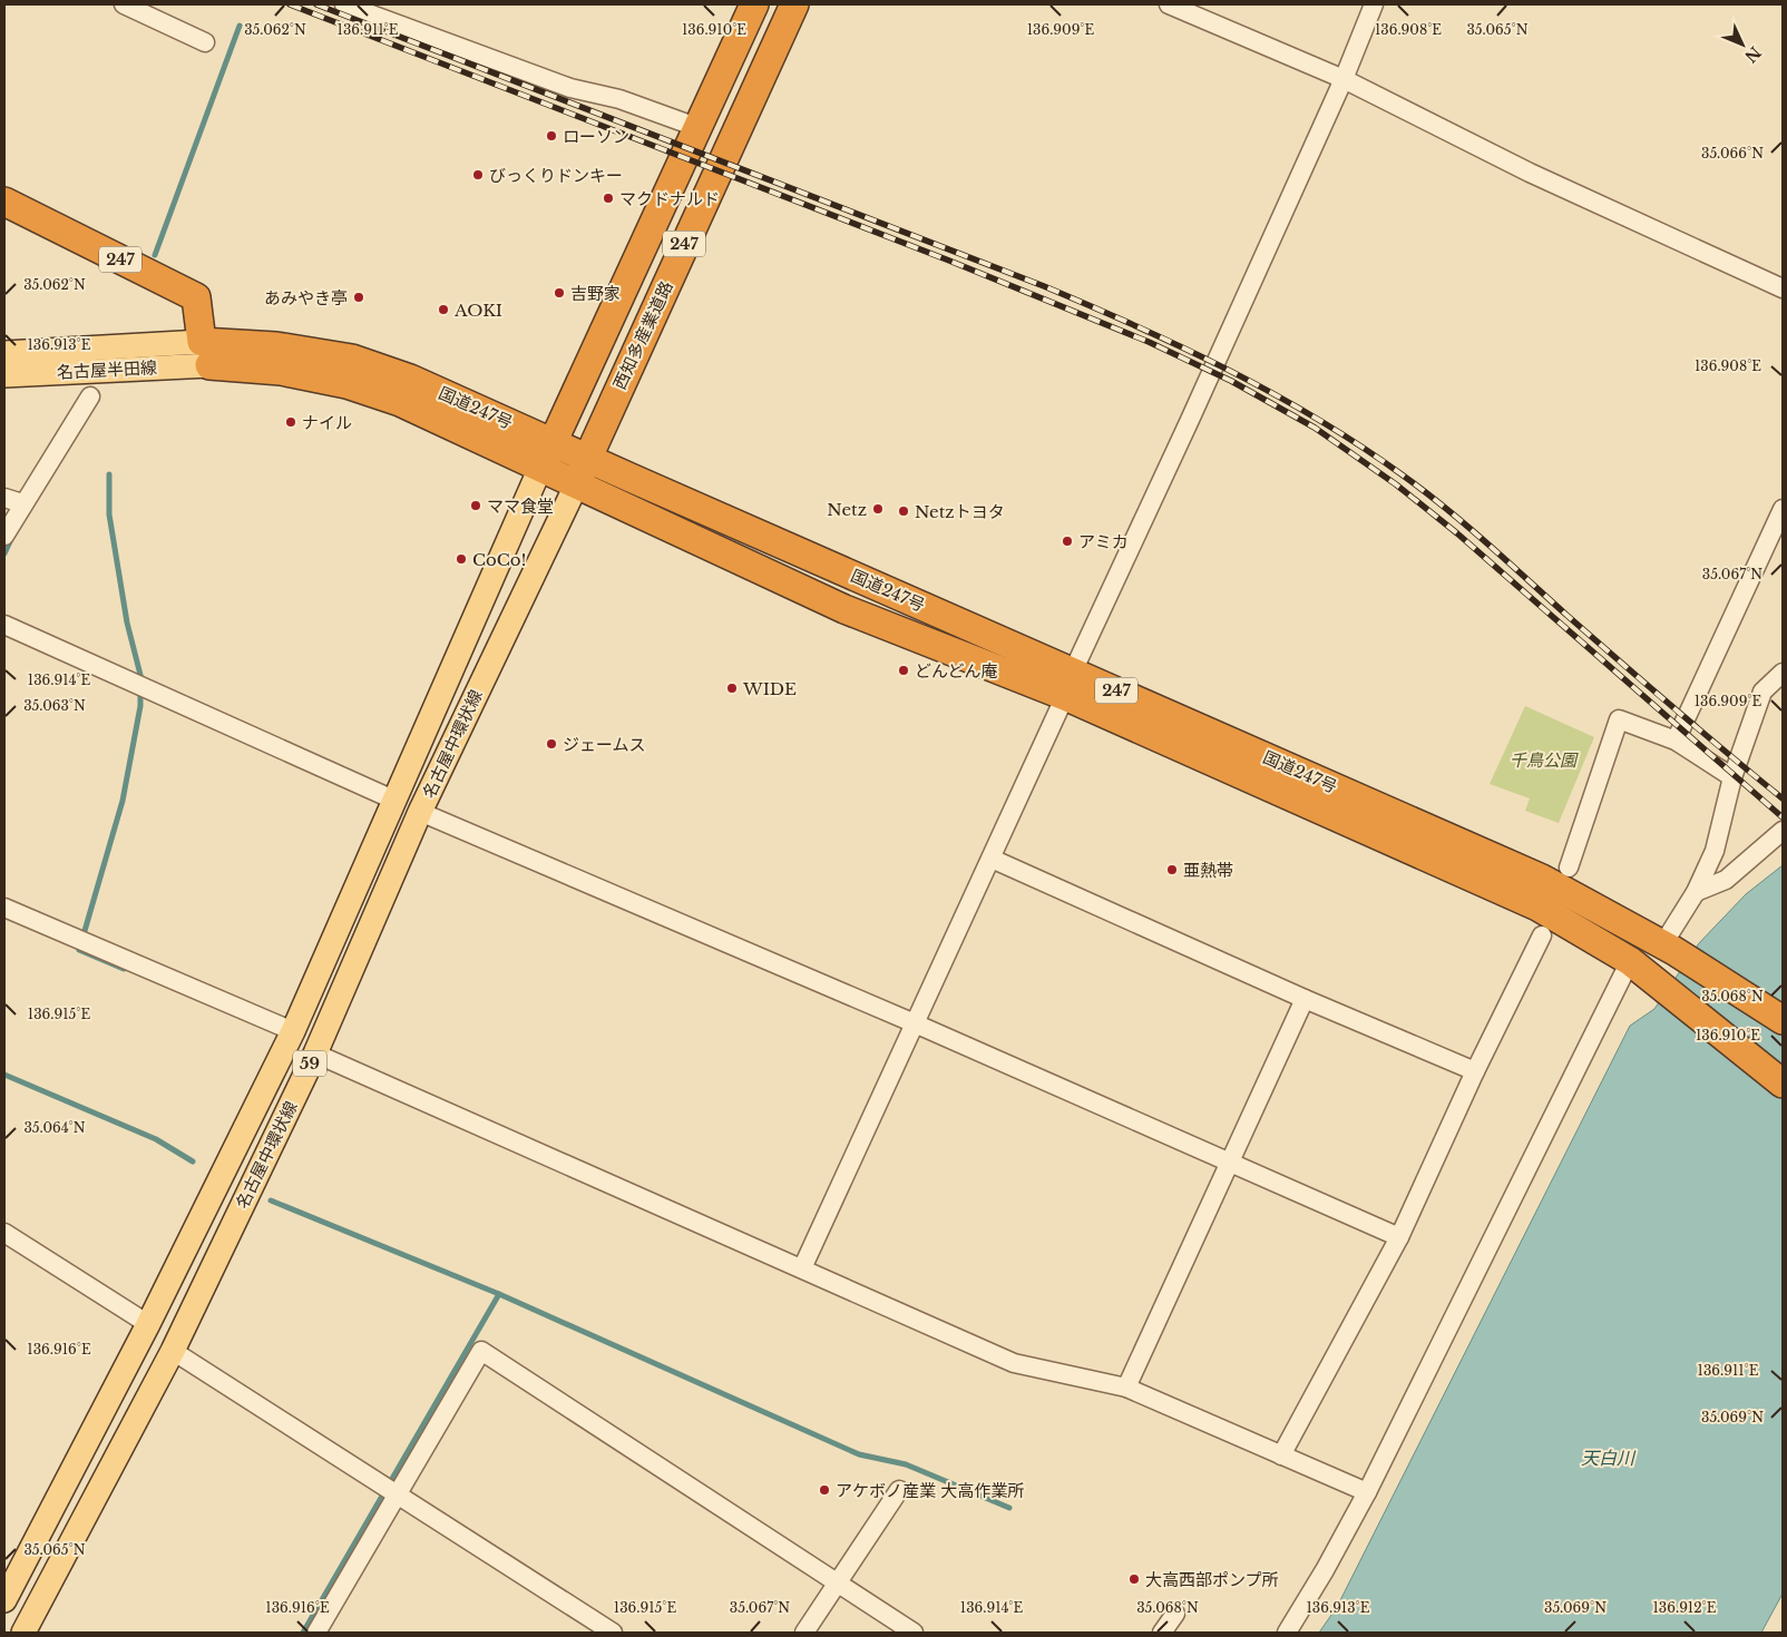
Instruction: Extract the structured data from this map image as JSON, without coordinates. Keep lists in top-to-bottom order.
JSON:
{
  "streets": {
    "highway": ["247", "西知多産業道路", "国道247号"],
    "main road": ["名古屋半田線", "名古屋中環状線", "59"]
  },
  "crossings": [
    ["247", "名古屋半田線"],
    ["247", "国道247号"],
    ["247", "名古屋中環状線"],
    ["西知多産業道路", "国道247号"],
    ["西知多産業道路", "名古屋中環状線"],
    ["名古屋半田線", "国道247号"],
    ["国道247号", "名古屋中環状線"]
  ],
  "water": ["天白川"],
  "parks": ["千鳥公園"],
  "places": [
    "ローソン",
    "びっくりドンキー",
    "マクドナルド",
    "吉野家",
    "あみやき亭",
    "AOKI",
    "ナイル",
    "ママ食堂",
    "Netz",
    "Netzトヨタ",
    "アミカ",
    "CoCo!",
    "どんどん庵",
    "WIDE",
    "ジェームス",
    "亜熱帯",
    "アケボノ産業 大高作業所",
    "大高西部ポンプ所"
  ],
  "north": "bottom right",
  "coordinates": [
    "136.911°E",
    "136.910°E",
    "136.909°E",
    "136.908°E",
    "35.062°N",
    "35.065°N",
    "35.066°N",
    "136.913°E",
    "35.067°N",
    "136.914°E",
    "35.063°N",
    "35.068°N",
    "136.915°E",
    "35.064°N",
    "136.916°E",
    "35.069°N",
    "136.912°E"
  ]
}
